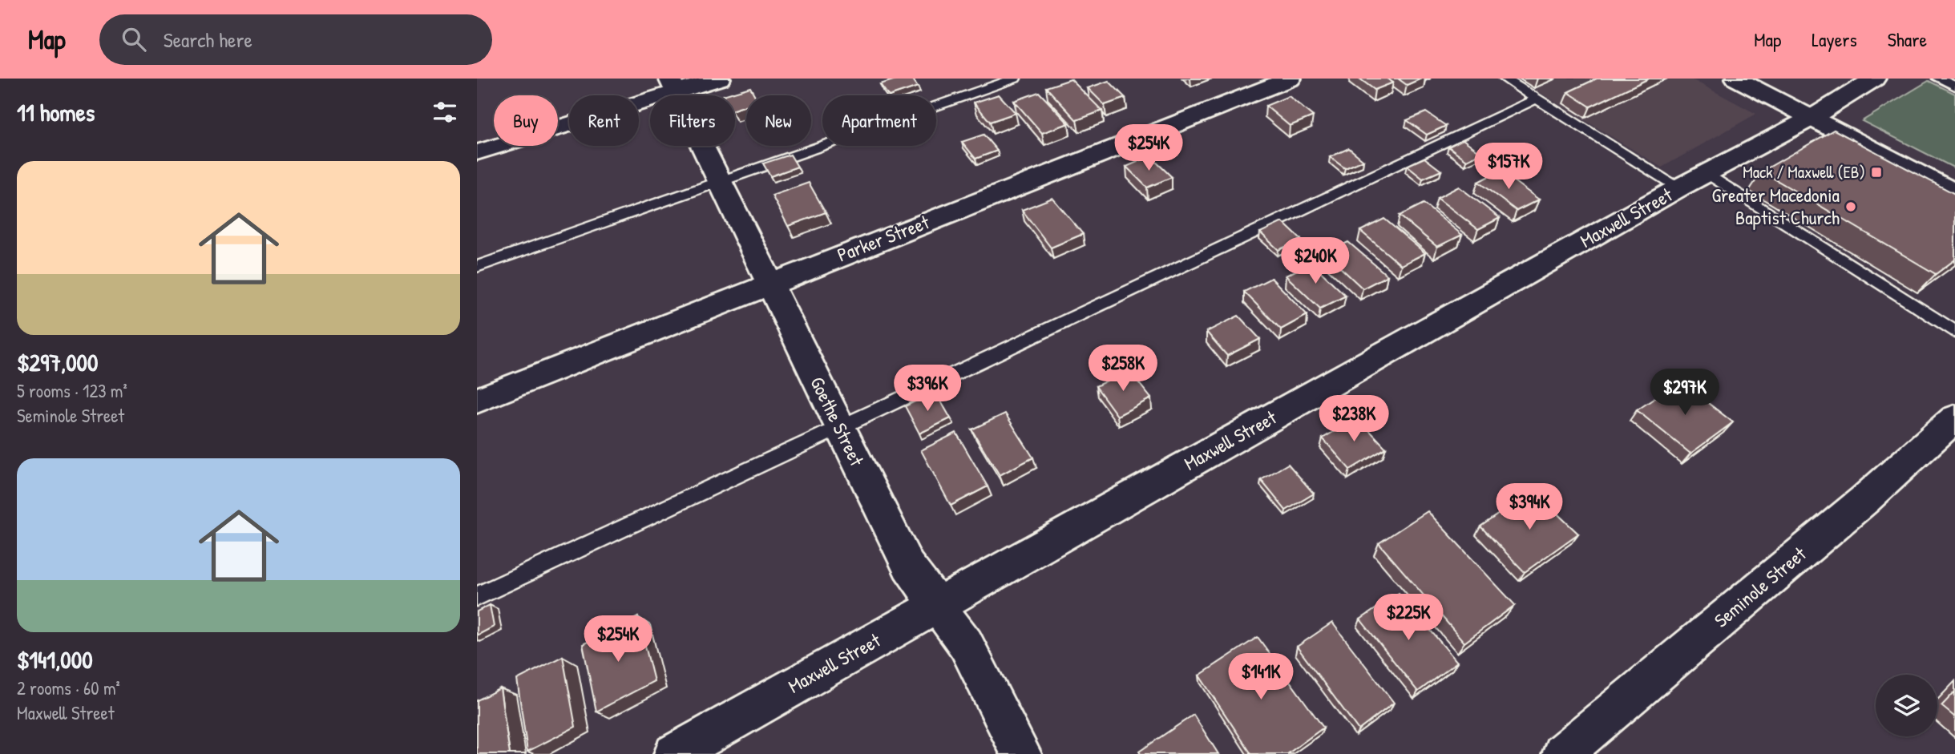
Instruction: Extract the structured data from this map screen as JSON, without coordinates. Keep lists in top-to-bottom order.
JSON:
{
  "streets": {
    "street": [
      "Maxwell Street",
      "Parker Street",
      "Goethe Street",
      "Seminole Street"
    ]
  },
  "crossings": [
    ["Maxwell Street", "Goethe Street"],
    ["Parker Street", "Goethe Street"]
  ],
  "places": {
    "transit": ["Mack / Maxwell (EB)"],
    "other": ["Greater Macedonia Baptist Church"]
  },
  "page": {
    "header": "Map",
    "search": "Search here",
    "nav": ["Map", "Layers", "Share"],
    "heading": "11 homes",
    "chip": [
      "Buy",
      "Rent",
      "Filters",
      "New",
      "Apartment"
    ],
    "price": [
      "$254K",
      "$157K",
      "$240K",
      "$258K",
      "$396K",
      "$297K",
      "$238K",
      "$394K",
      "$225K",
      "$254K",
      "$141K"
    ],
    "list": [
      {
        "name": "$297,000",
        "note": "5 rooms · 123 m² · Seminole Street"
      },
      {
        "name": "$141,000",
        "note": "2 rooms · 60 m² · Maxwell Street"
      }
    ]
  }
}
